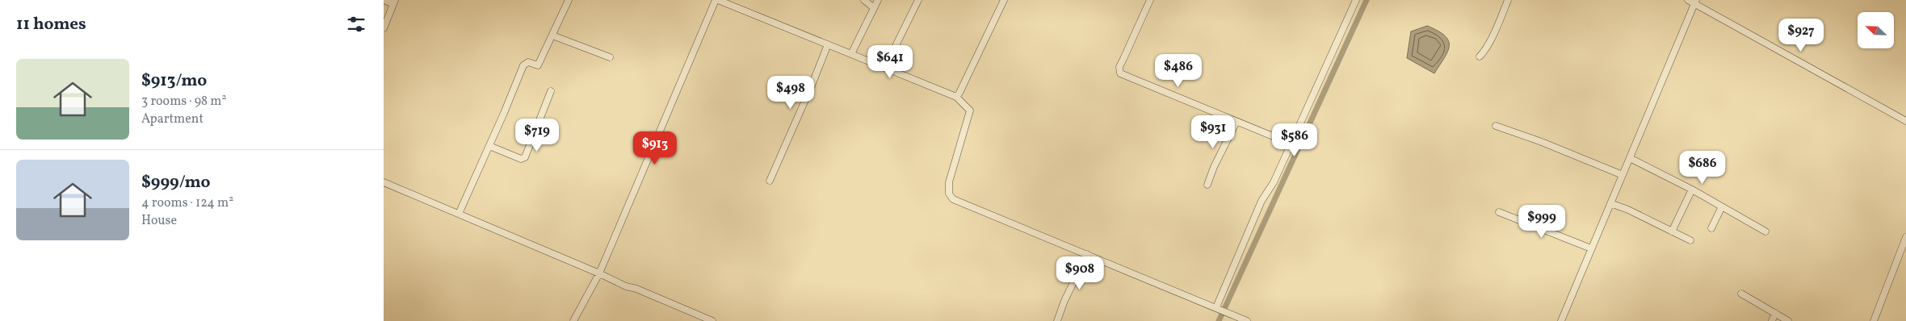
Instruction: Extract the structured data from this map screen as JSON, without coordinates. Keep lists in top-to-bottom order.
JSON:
{
  "north": "top left",
  "page": {
    "heading": "11 homes",
    "price": [
      "$927",
      "$641",
      "$486",
      "$498",
      "$931",
      "$719",
      "$586",
      "$913",
      "$686",
      "$999",
      "$908"
    ],
    "list": [
      {
        "name": "$913/mo",
        "note": "3 rooms · 98 m² · Apartment"
      },
      {
        "name": "$999/mo",
        "note": "4 rooms · 124 m² · House"
      }
    ]
  }
}
